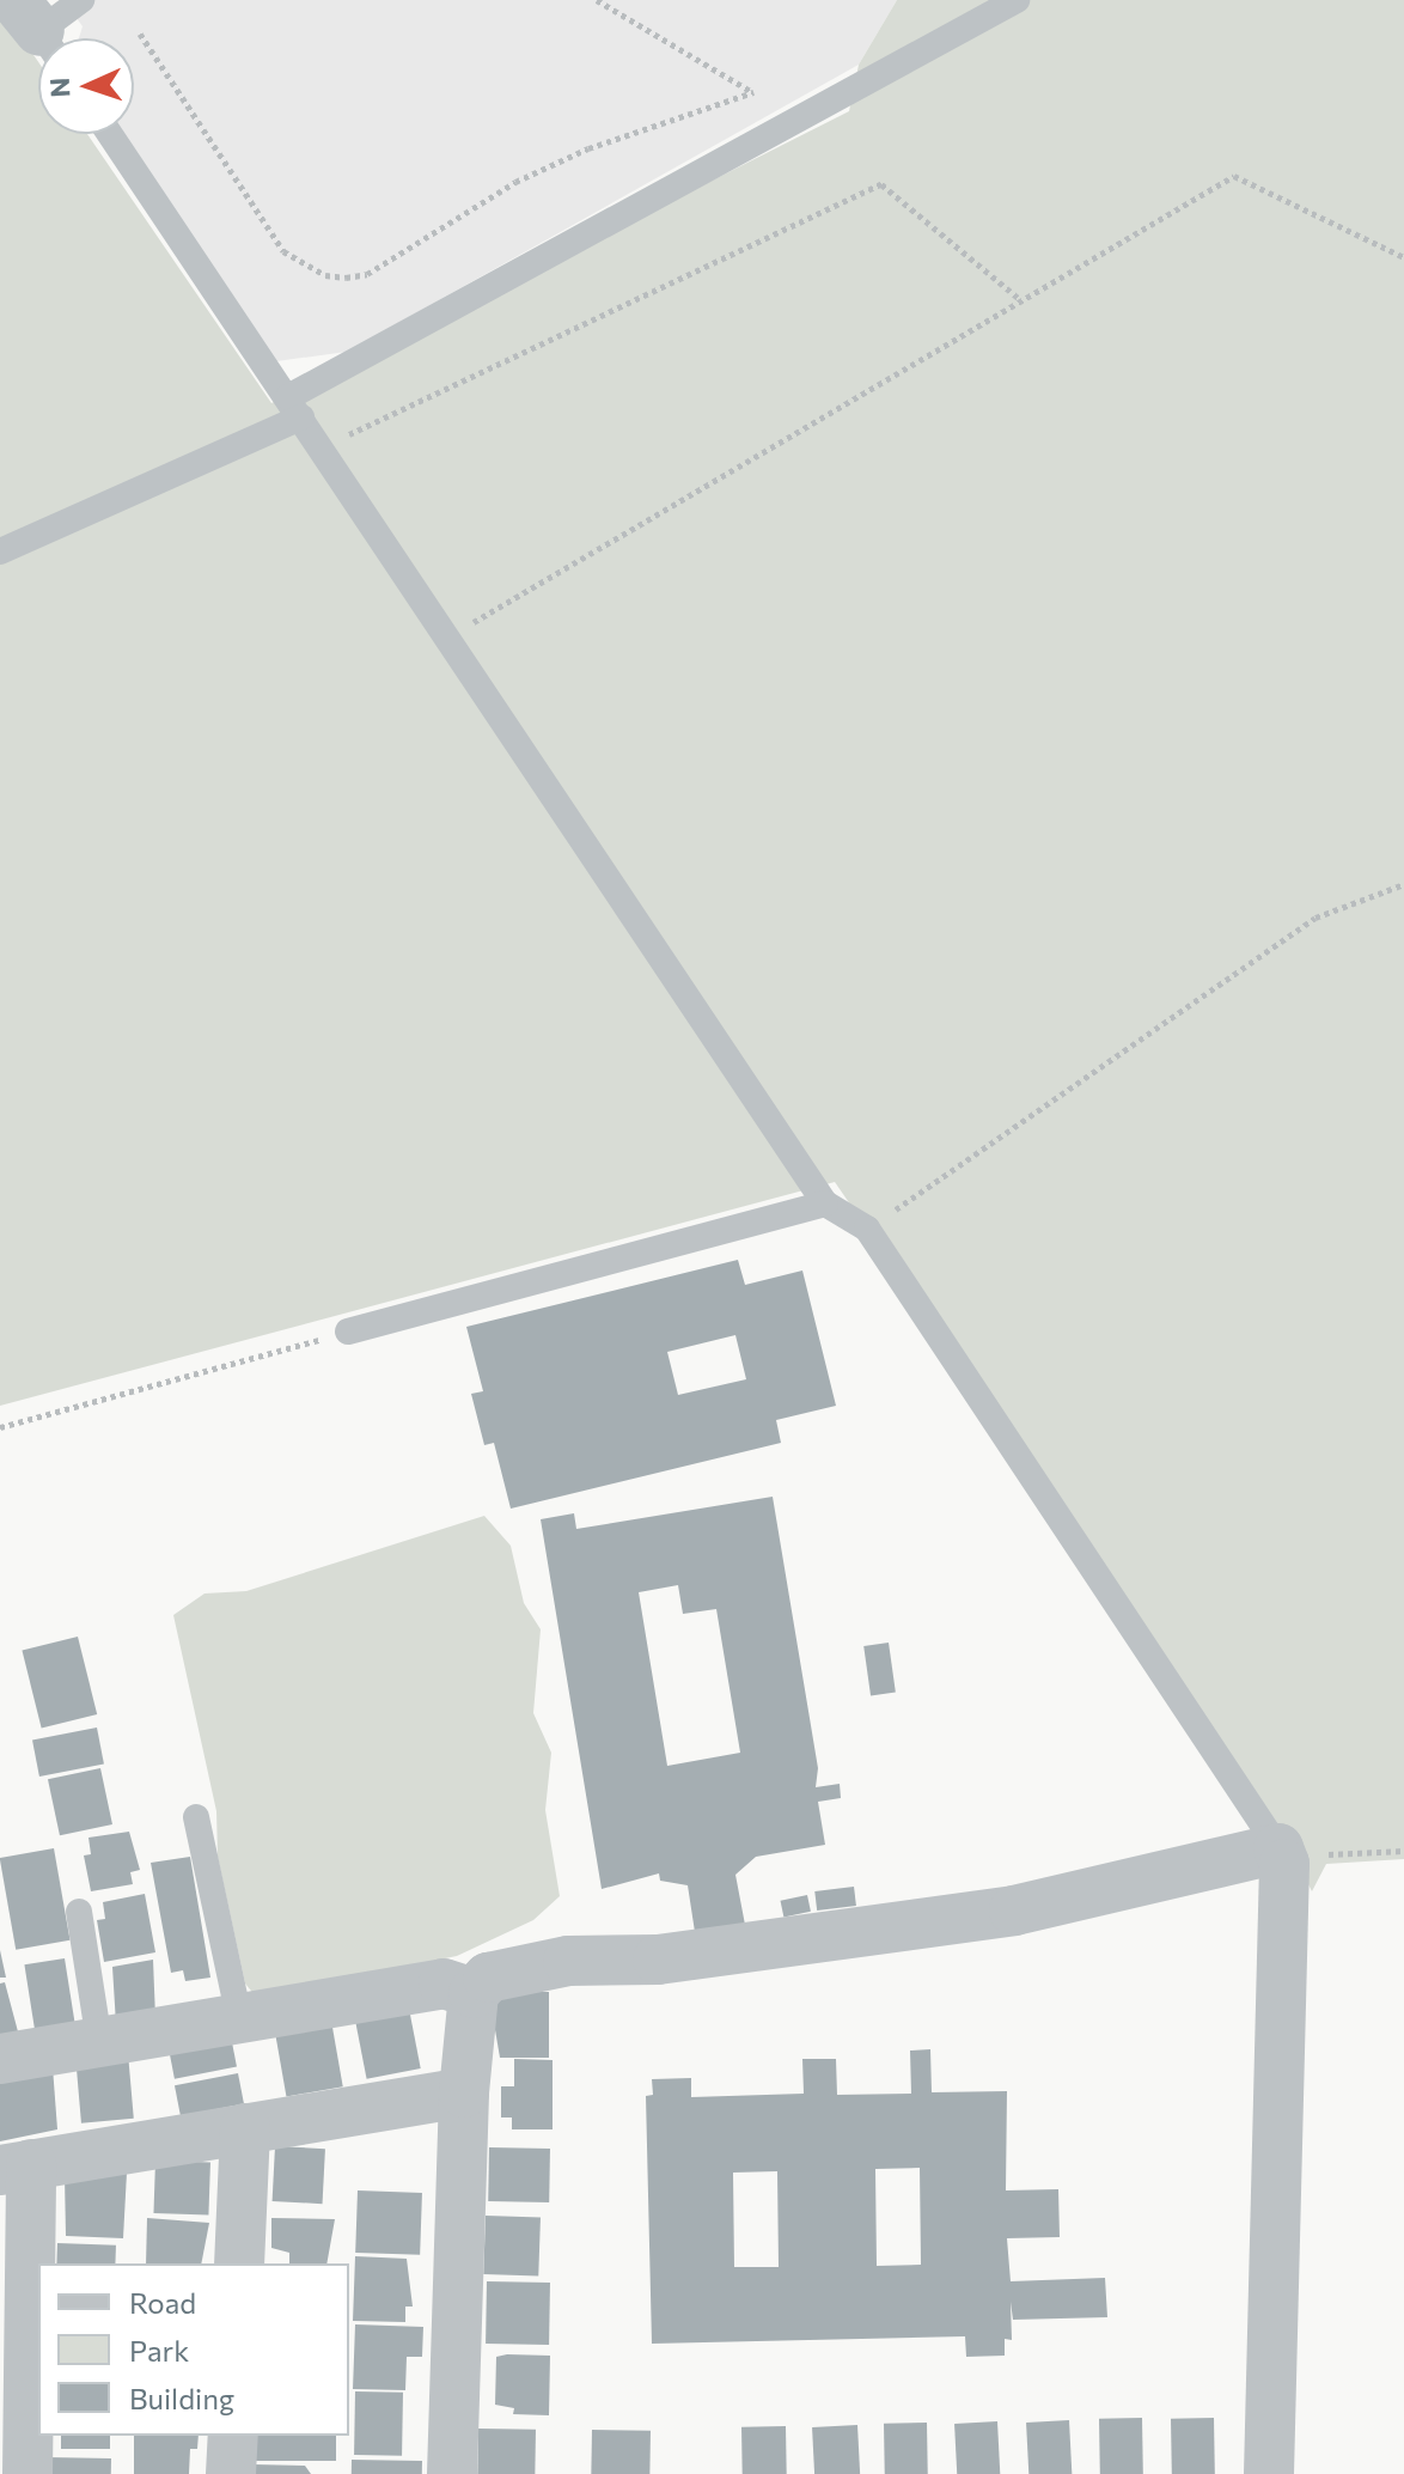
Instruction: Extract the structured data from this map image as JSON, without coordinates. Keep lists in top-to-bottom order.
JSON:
{
  "legend": ["Road", "Park", "Building"],
  "north": "left"
}
